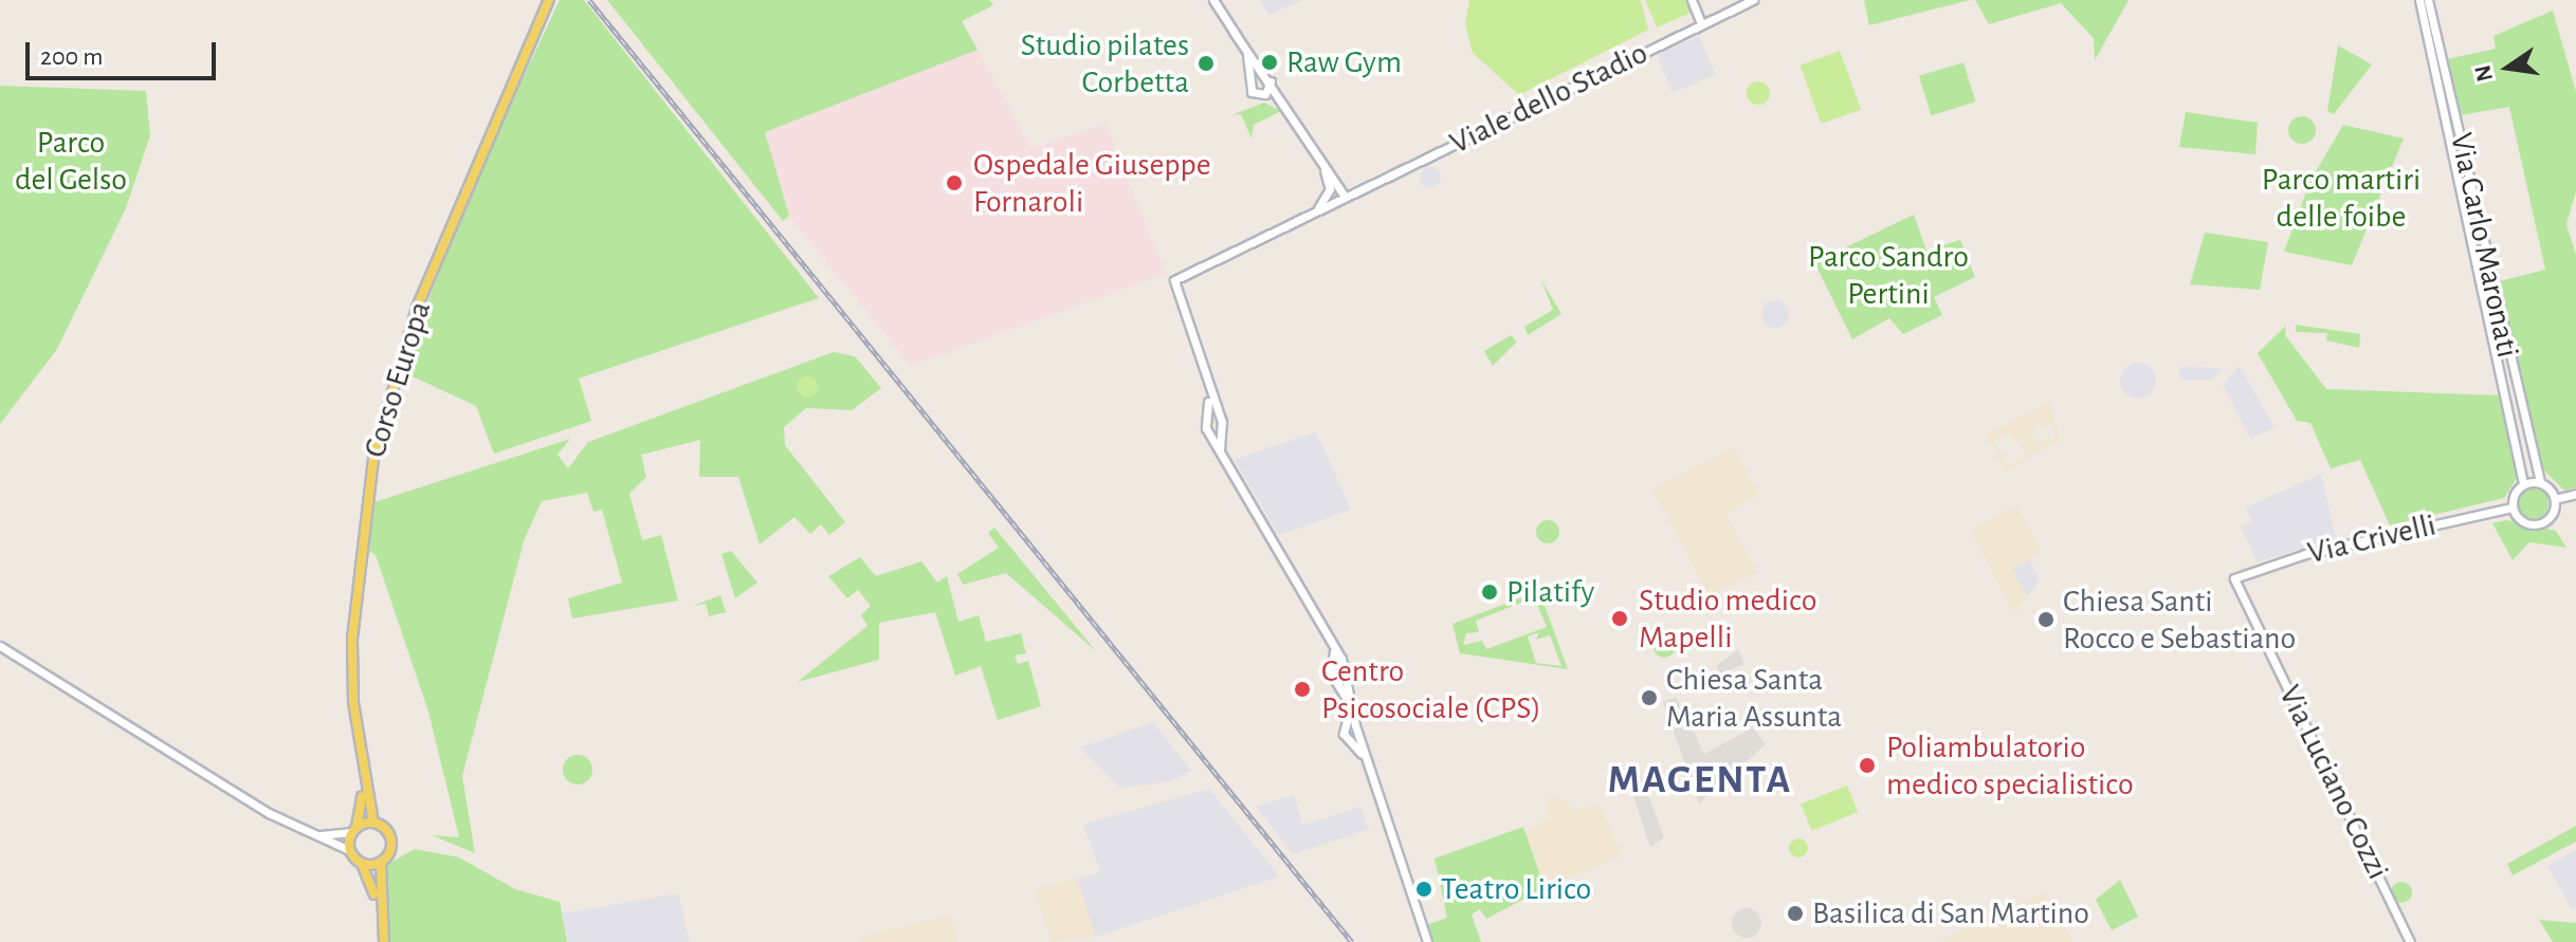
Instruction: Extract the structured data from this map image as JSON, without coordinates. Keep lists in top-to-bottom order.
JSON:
{
  "streets": {
    "main road": ["Corso Europa"],
    "street": [
      "Viale dello Stadio",
      "Via Carlo Maronati",
      "Via Crivelli",
      "Via Luciano Cozzi"
    ]
  },
  "crossings": [
    ["Via Carlo Maronati", "Via Crivelli"],
    ["Via Crivelli", "Via Luciano Cozzi"]
  ],
  "districts": ["MAGENTA"],
  "parks": ["Parco del Gelso", "Parco martiri delle foibe", "Parco Sandro Pertini"],
  "places": [
    "Raw Gym",
    "Studio pilates Corbetta",
    "Ospedale Giuseppe Fornaroli",
    "Pilatify",
    "Studio medico Mapelli",
    "Chiesa Santi Rocco e Sebastiano",
    "Centro Psicosociale (CPS)",
    "Chiesa Santa Maria Assunta",
    "Poliambulatorio medico specialistico",
    "Teatro Lirico",
    "Basilica di San Martino"
  ],
  "scale_bar": "200 m",
  "north": "left"
}
